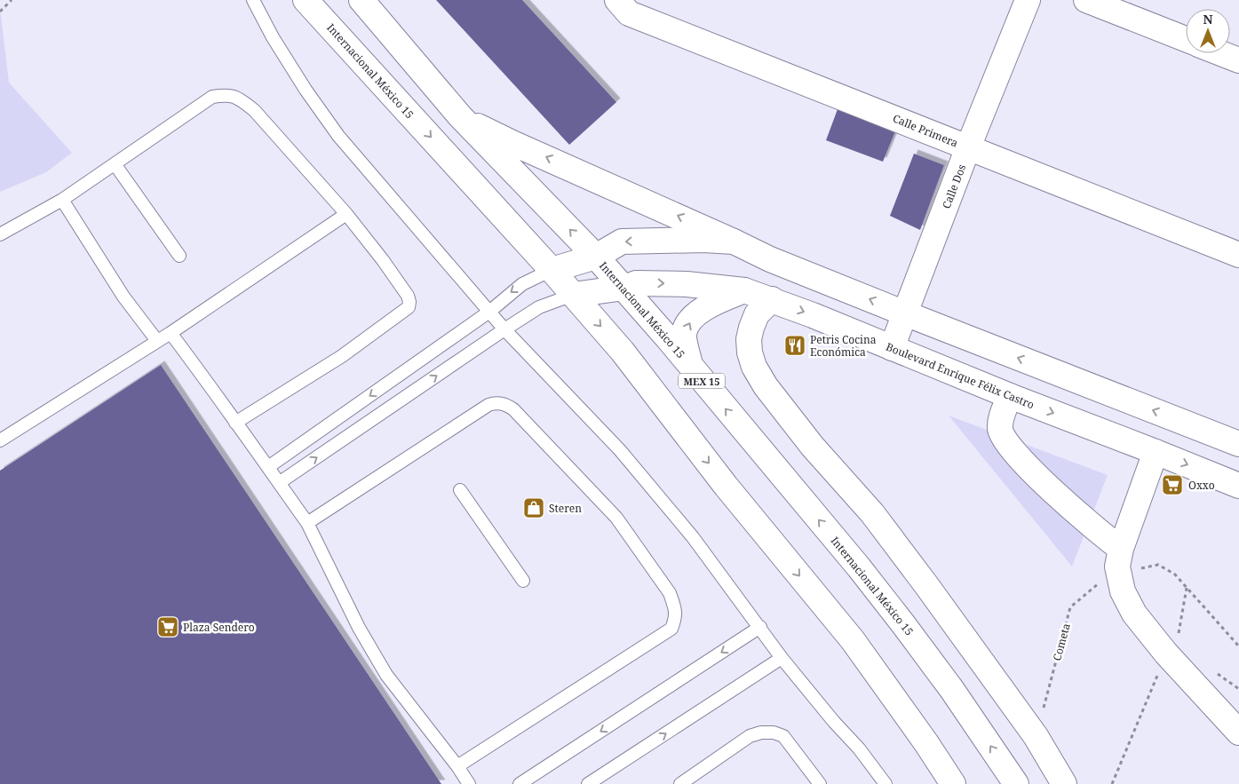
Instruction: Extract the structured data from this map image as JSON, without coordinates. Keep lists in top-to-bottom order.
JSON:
{
  "streets": {
    "main road": [
      "Internacional México 15",
      "Calle Primera",
      "Calle Dos",
      "Boulevard Enrique Félix Castro",
      "MEX 15"
    ],
    "path": ["Cometa"]
  },
  "crossings": [
    ["Internacional México 15", "Boulevard Enrique Félix Castro"],
    ["Calle Primera", "Calle Dos"],
    ["Calle Dos", "Boulevard Enrique Félix Castro"]
  ],
  "places": {
    "restaurant": ["Petris Cocina Económica"],
    "supermarket": ["Oxxo", "Plaza Sendero"],
    "shop": ["Steren"]
  },
  "north": "top"
}
